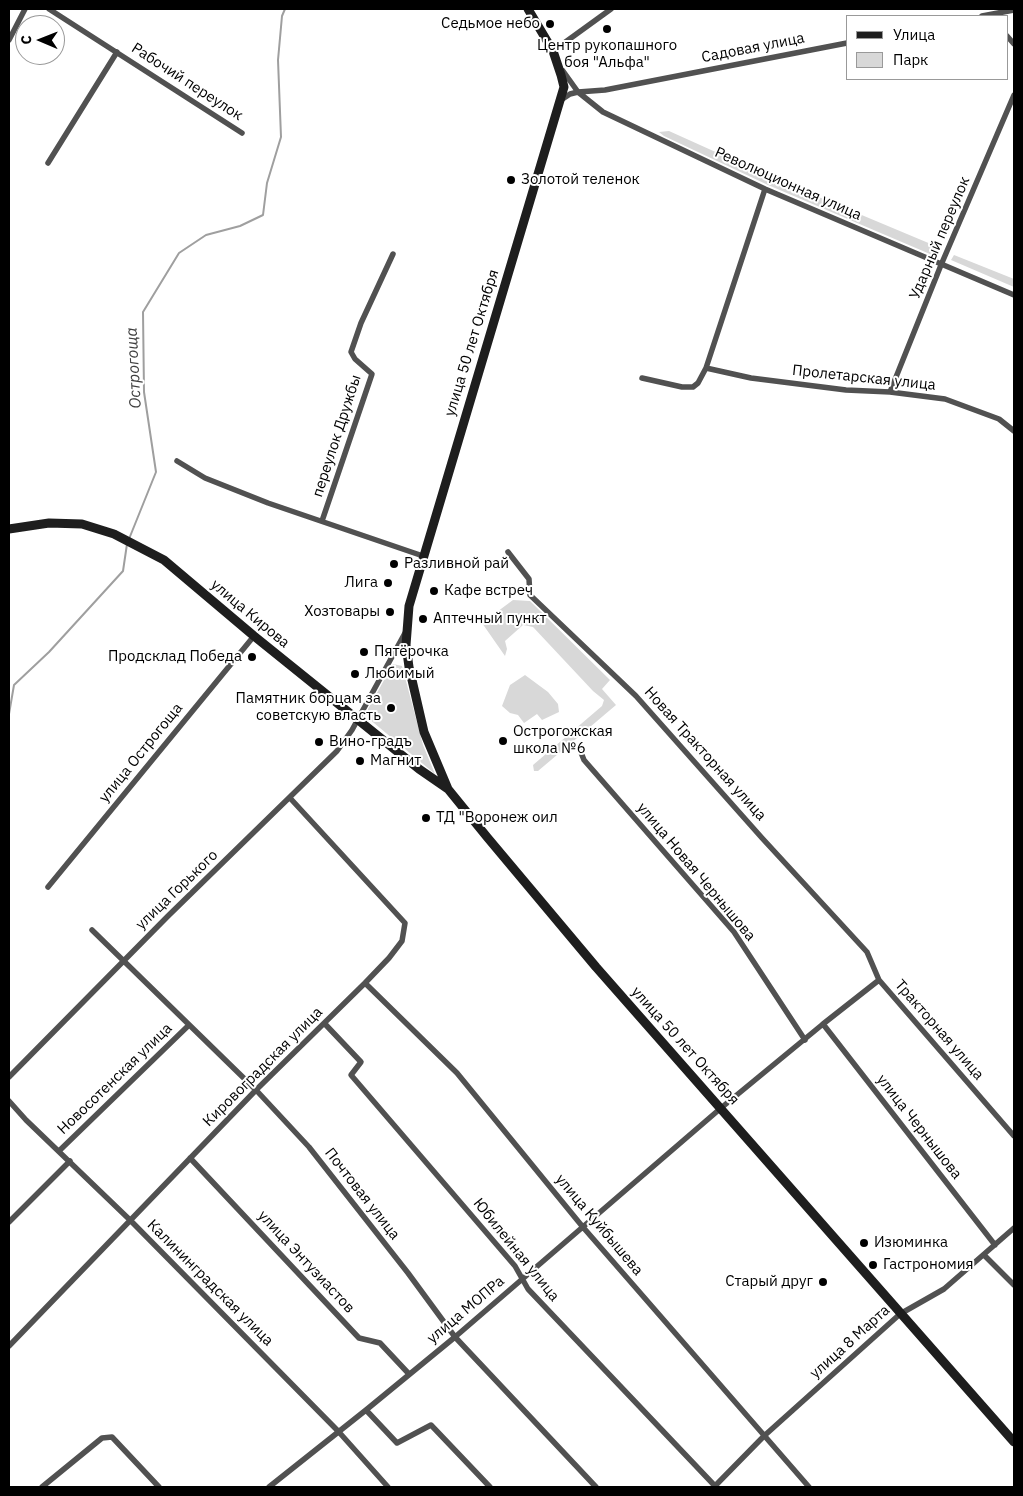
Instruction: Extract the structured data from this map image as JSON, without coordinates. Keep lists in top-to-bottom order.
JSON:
{
  "streets": {
    "main road": ["улица 50 лет Октября", "улица Кирова"],
    "street": [
      "Садовая улица",
      "Рабочий переулок",
      "Революционная улица",
      "Ударный переулок",
      "Пролетарская улица",
      "переулок Дружбы",
      "улица Острогоща",
      "Новая Тракторная улица",
      "улица Новая Чернышова",
      "улица Горького",
      "Тракторная улица",
      "Кировоградская улица",
      "Новосотенская улица",
      "улица Чернышова",
      "Почтовая улица",
      "улица Куйбышева",
      "Юбилейная улица",
      "улица Энтузиастов",
      "Калининградская улица",
      "улица МОПРа",
      "улица 8 Марта"
    ]
  },
  "crossings": [
    ["Садовая улица", "Революционная улица"],
    ["Революционная улица", "Ударный переулок"],
    ["Ударный переулок", "Пролетарская улица"],
    ["улица 50 лет Октября", "переулок Дружбы"],
    ["улица 50 лет Октября", "улица Кирова"],
    ["улица 50 лет Октября", "улица Горького"],
    ["улица 50 лет Октября", "Тракторная улица"],
    ["улица 50 лет Октября", "улица МОПРа"],
    ["улица 50 лет Октября", "улица 8 Марта"],
    ["улица Кирова", "улица Острогоща"],
    ["улица Кирова", "улица Горького"],
    ["Новая Тракторная улица", "Тракторная улица"],
    ["улица Новая Чернышова", "Тракторная улица"],
    ["улица Горького", "Кировоградская улица"],
    ["улица Горького", "Почтовая улица"],
    ["Тракторная улица", "улица Чернышова"],
    ["Тракторная улица", "улица МОПРа"],
    ["Кировоградская улица", "Почтовая улица"],
    ["Кировоградская улица", "улица Куйбышева"],
    ["Кировоградская улица", "Юбилейная улица"],
    ["Кировоградская улица", "улица Энтузиастов"],
    ["Кировоградская улица", "Калининградская улица"],
    ["Новосотенская улица", "Почтовая улица"],
    ["Новосотенская улица", "Калининградская улица"],
    ["улица Чернышова", "улица 8 Марта"],
    ["Почтовая улица", "улица МОПРа"],
    ["улица Куйбышева", "улица МОПРа"],
    ["улица Куйбышева", "улица 8 Марта"],
    ["Юбилейная улица", "улица МОПРа"],
    ["Юбилейная улица", "улица 8 Марта"],
    ["улица Энтузиастов", "улица МОПРа"],
    ["Калининградская улица", "улица МОПРа"]
  ],
  "water": ["Острогоща"],
  "places": [
    "Седьмое небо",
    "Центр рукопашного боя \"Альфа\"",
    "Золотой теленок",
    "Разливной рай",
    "Лига",
    "Кафе встреч",
    "Хозтовары",
    "Аптечный пункт",
    "Пятёрочка",
    "Продсклад Победа",
    "Любимый",
    "Памятник борцам за советскую власть",
    "Острогожская школа №6",
    "Вино-градъ",
    "Магнит",
    "ТД \"Воронеж оил",
    "Изюминка",
    "Гастрономия",
    "Старый друг"
  ],
  "legend": ["Улица", "Парк"],
  "north": "left"
}
